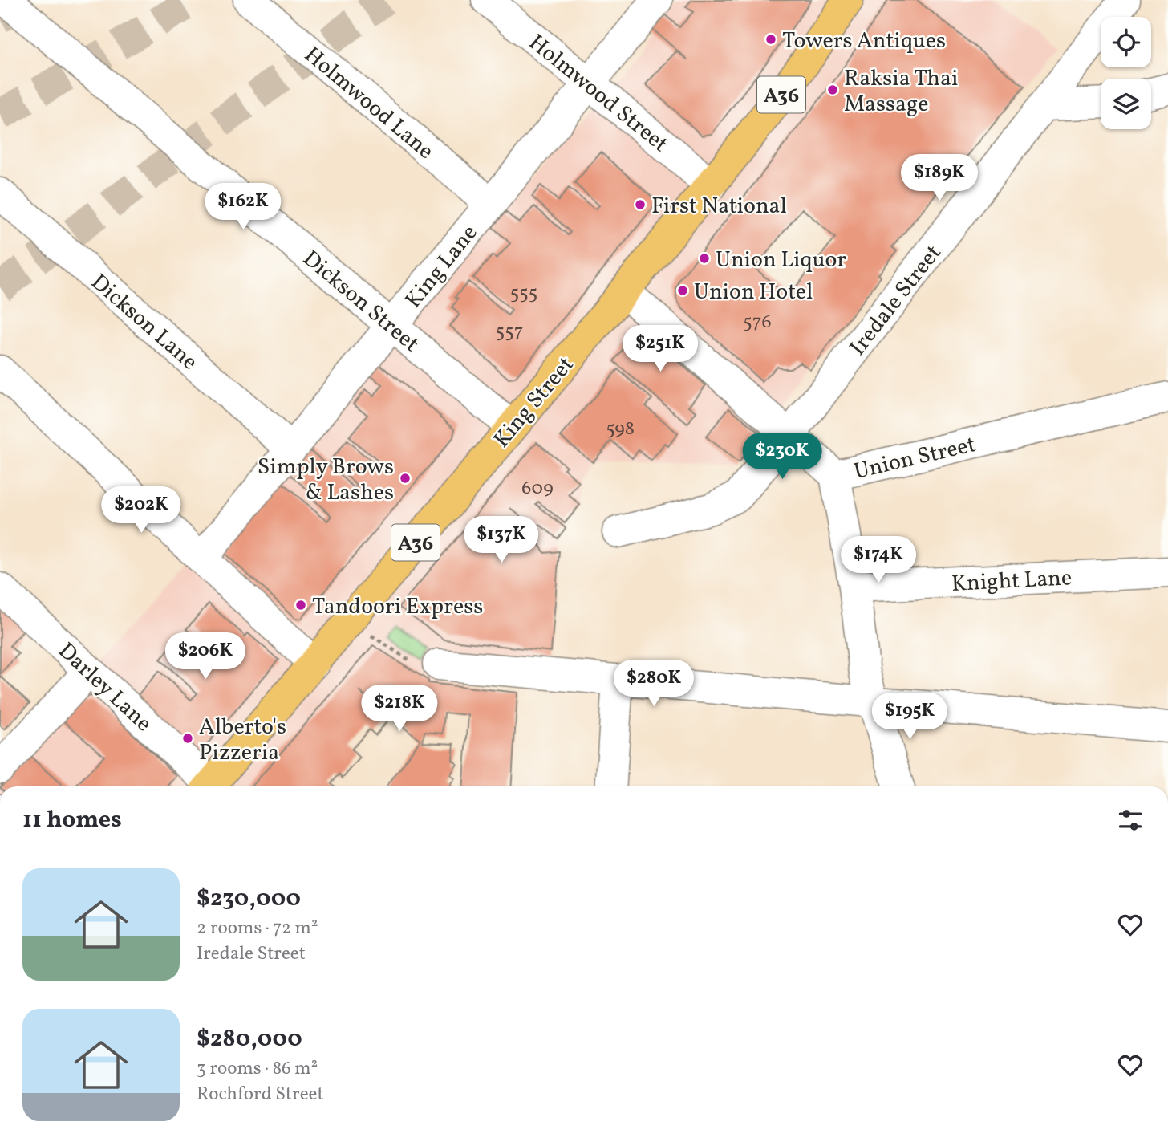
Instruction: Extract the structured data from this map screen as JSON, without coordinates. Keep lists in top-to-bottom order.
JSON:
{
  "streets": {
    "highway": ["A36", "King Street"],
    "street": [
      "Holmwood Street",
      "Holmwood Lane",
      "King Lane",
      "Iredale Street",
      "Dickson Street",
      "Dickson Lane",
      "Union Street",
      "Knight Lane",
      "Darley Lane"
    ]
  },
  "crossings": [
    ["Holmwood Street", "King Lane"],
    ["Holmwood Street", "King Street"],
    ["Holmwood Lane", "King Lane"],
    ["King Lane", "Dickson Street"],
    ["King Lane", "Dickson Lane"],
    ["Iredale Street", "Union Street"],
    ["Dickson Street", "King Street"],
    ["King Street", "Union Street"]
  ],
  "places": [
    "Towers Antiques",
    "Raksia Thai Massage",
    "First National",
    "Union Liquor",
    "Union Hotel",
    "Simply Brows & Lashes",
    "Tandoori Express",
    "Alberto's Pizzeria"
  ],
  "house_numbers": [
    "555",
    "576",
    "557",
    "598",
    "609"
  ],
  "page": {
    "price": [
      "$189K",
      "$162K",
      "$251K",
      "$230K",
      "$202K",
      "$137K",
      "$174K",
      "$206K",
      "$280K",
      "$218K",
      "$195K"
    ],
    "heading": "11 homes",
    "list": [
      {
        "name": "$230,000",
        "note": "2 rooms · 72 m² · Iredale Street"
      },
      {
        "name": "$280,000",
        "note": "3 rooms · 86 m² · Rochford Street"
      }
    ]
  }
}
